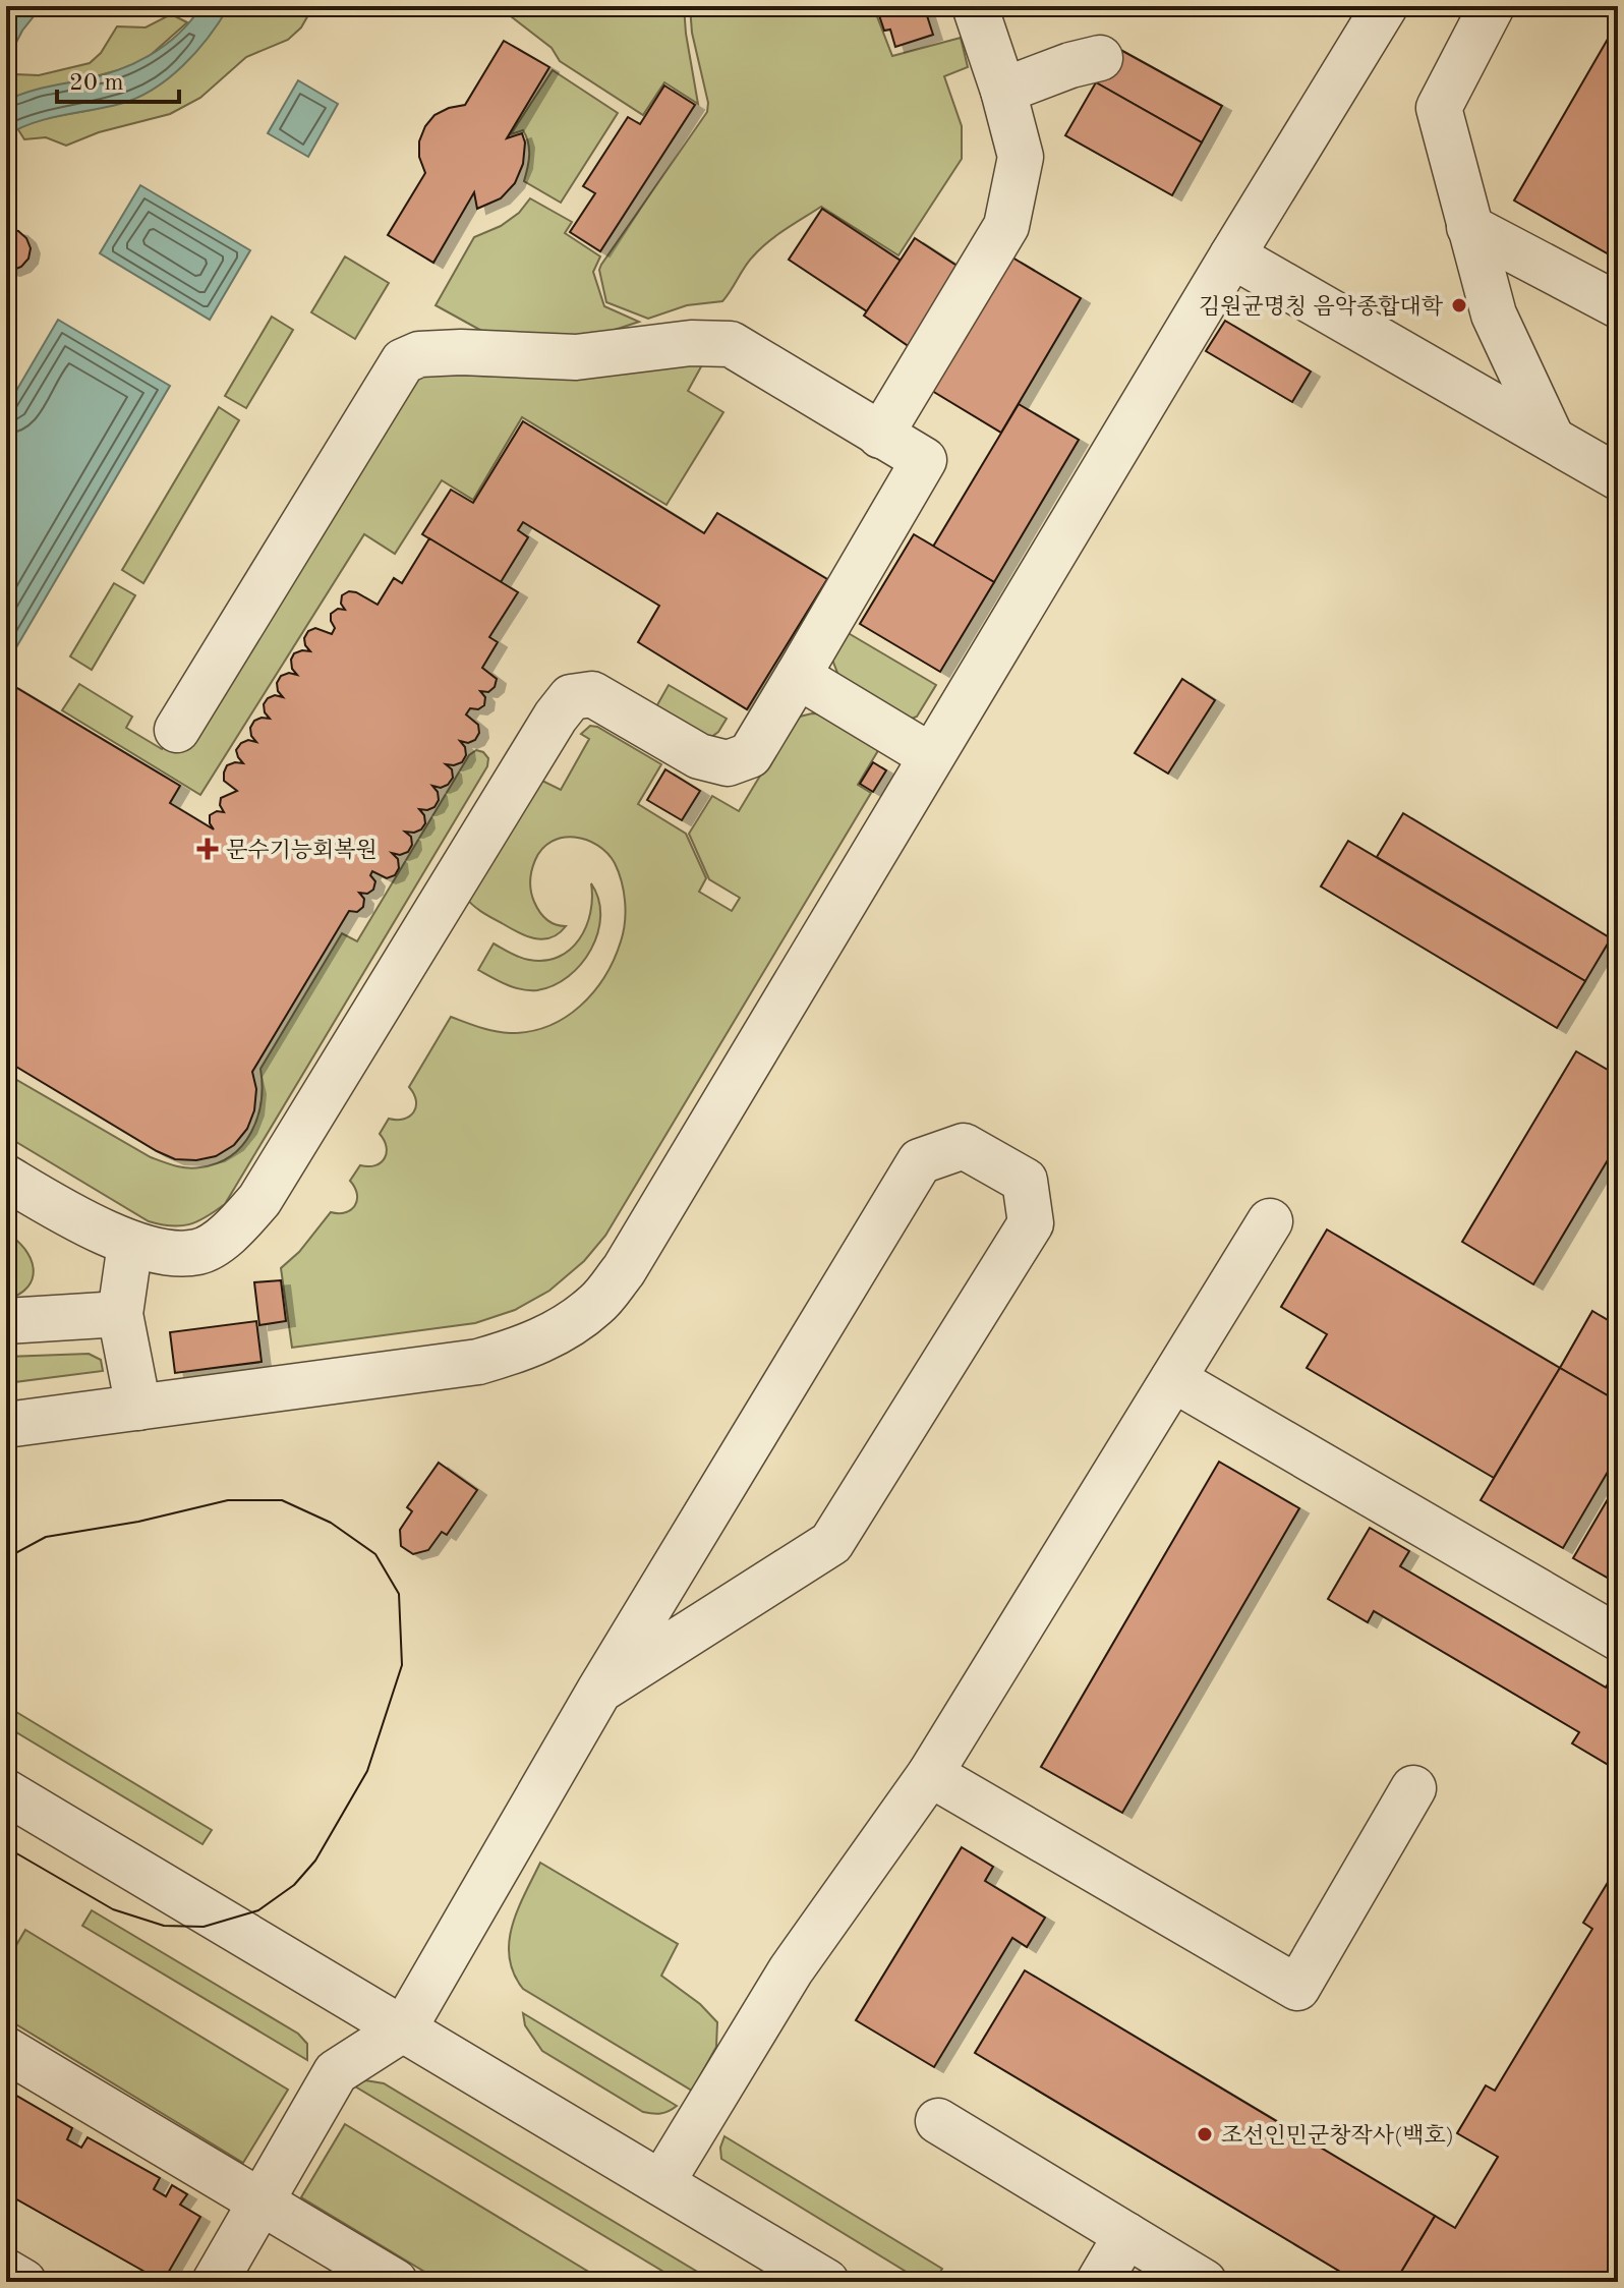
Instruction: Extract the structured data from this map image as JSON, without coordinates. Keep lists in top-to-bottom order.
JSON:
{
  "places": {
    "other": ["김원균명칭 음악종합대학", "조선인민군창작사(백호)"],
    "health": ["문수기능회복원"]
  },
  "scale_bar": "20 m"
}
